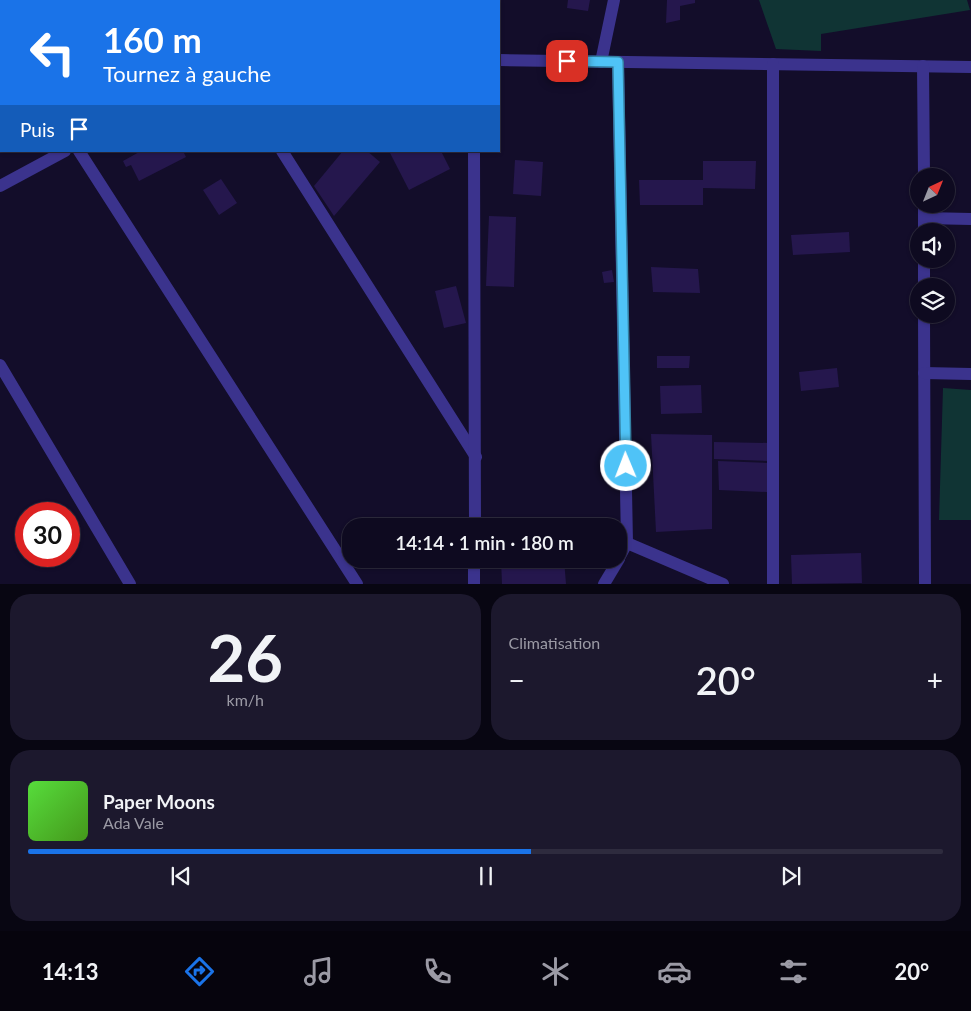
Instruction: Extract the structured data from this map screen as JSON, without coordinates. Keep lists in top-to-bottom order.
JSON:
{
  "north": "top right",
  "page": {
    "turn": ["160 m", "Tournez à gauche"],
    "then": "Puis",
    "limit": "30",
    "trip": "14:14 · 1 min · 180 m",
    "tile": [
      ["26", "km/h"],
      "Climatisation"
    ],
    "heat": ["−", "20°", "+"],
    "song": ["Paper Moons", "Ada Vale"],
    "tabs": ["14:13", "20°"]
  }
}
